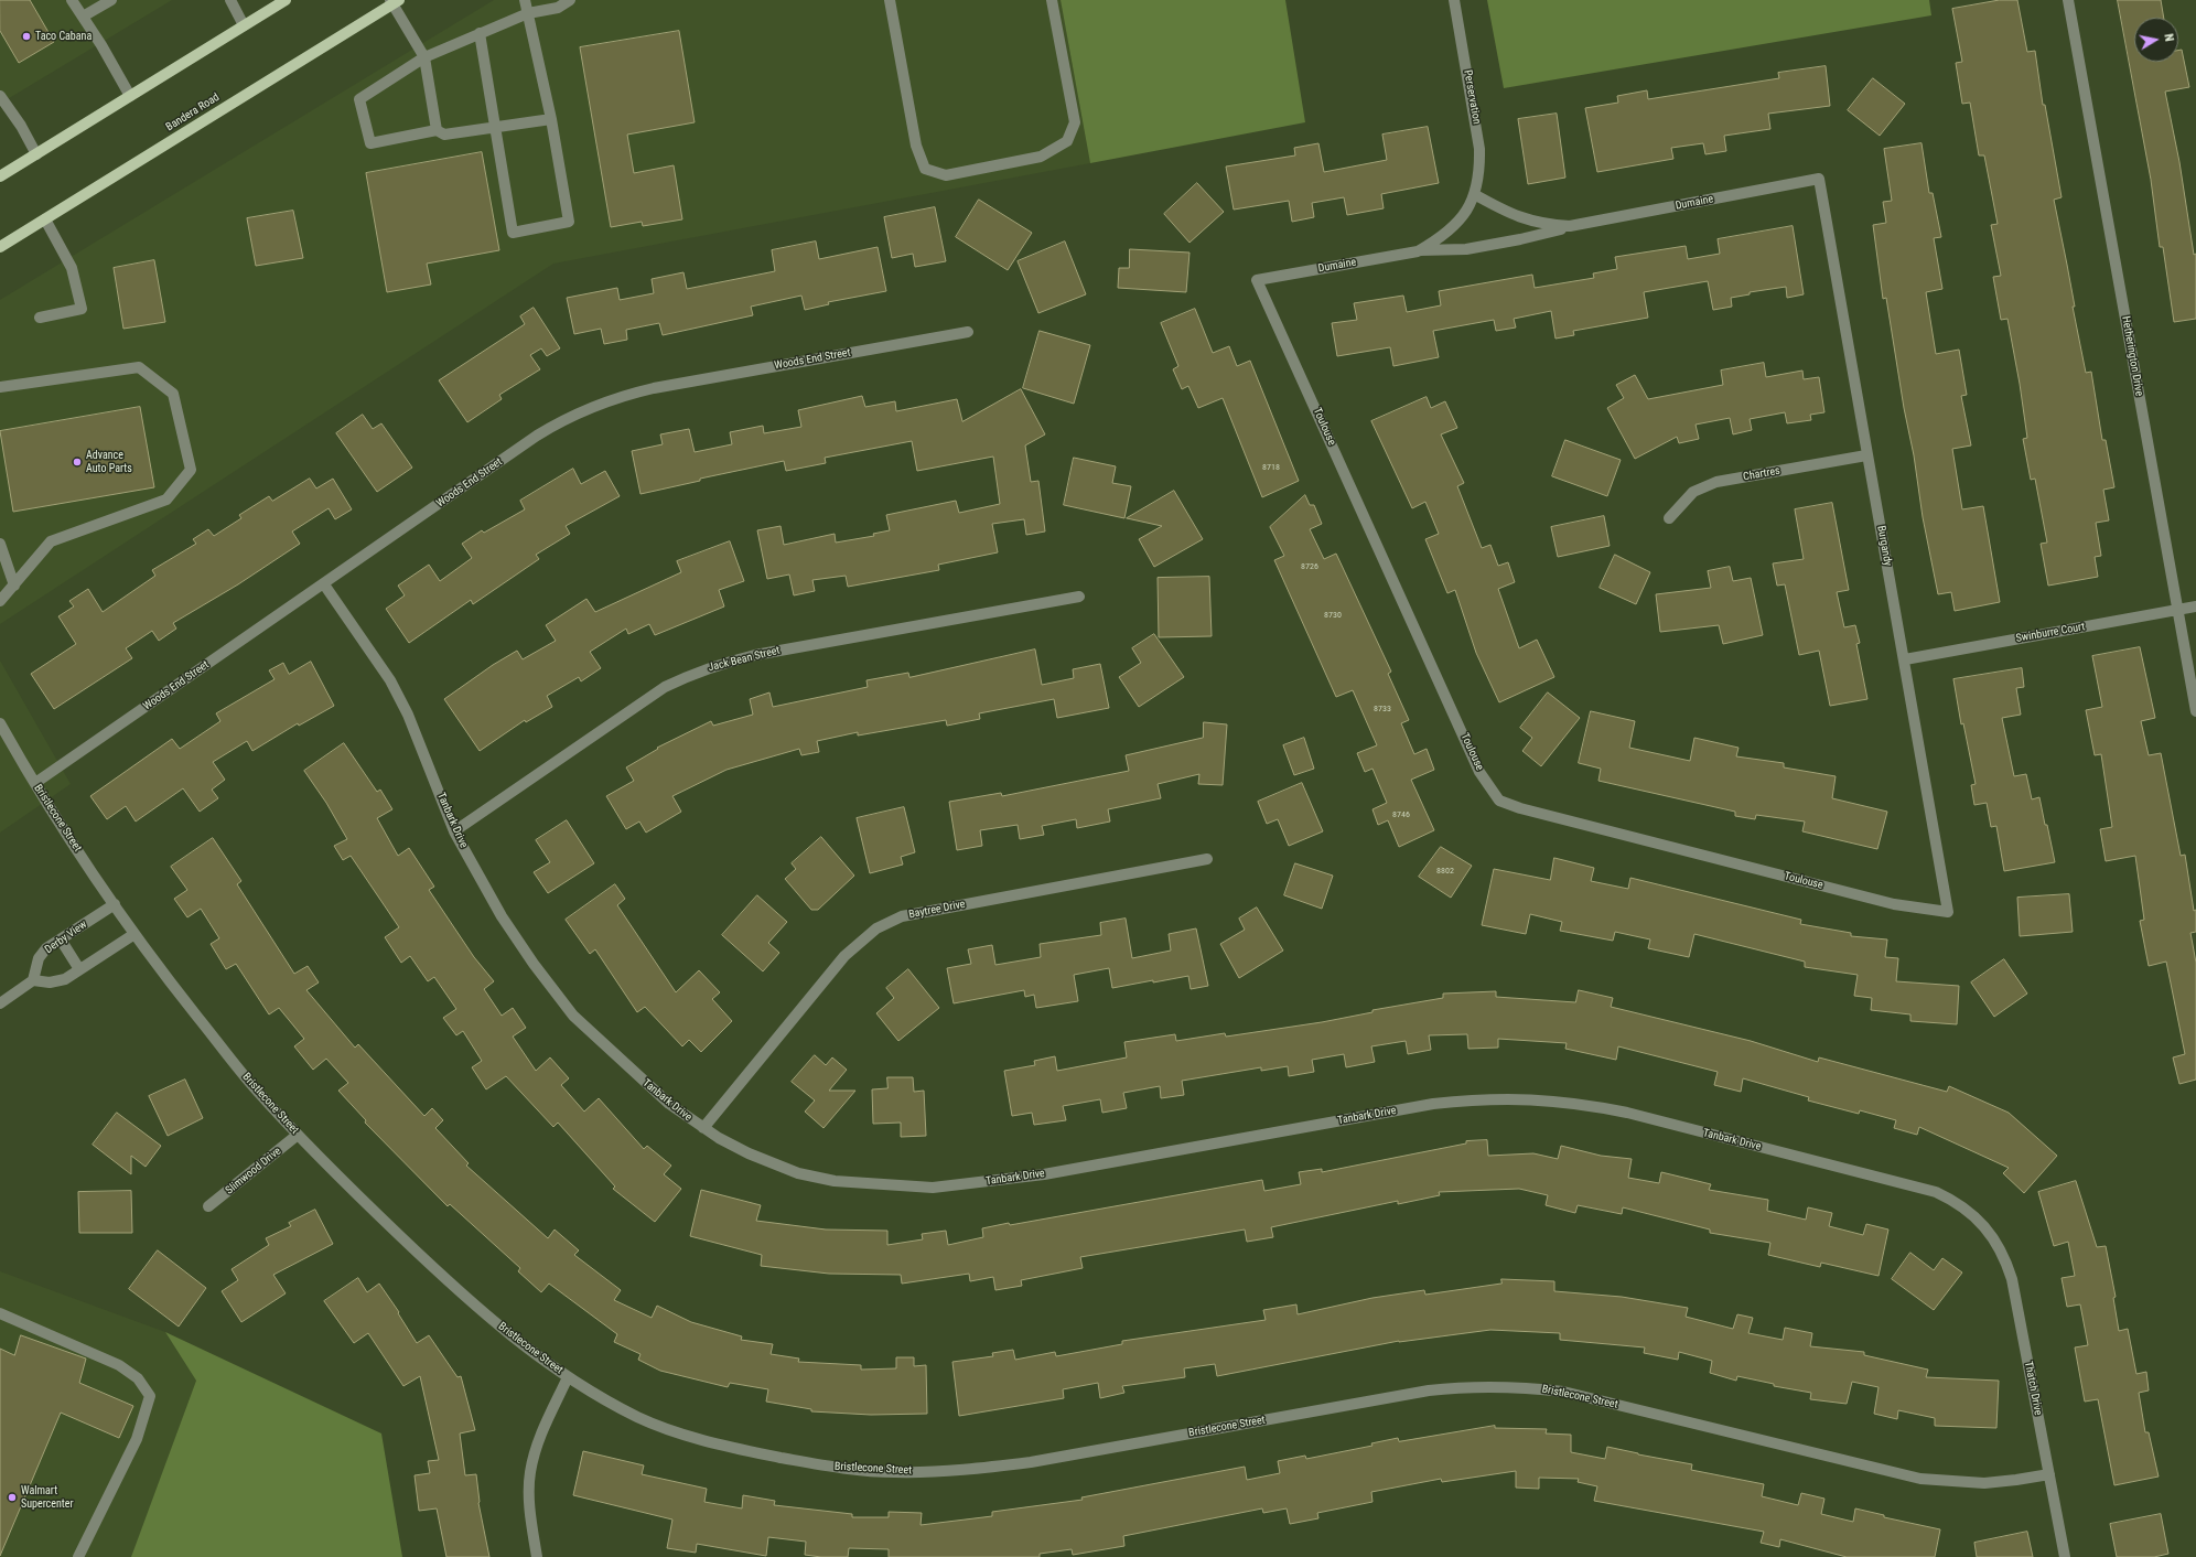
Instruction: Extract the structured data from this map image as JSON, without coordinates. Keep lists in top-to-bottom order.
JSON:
{
  "streets": {
    "main road": ["Bandera Road"],
    "street": [
      "Perservation",
      "Dumaine",
      "Hetherington Drive",
      "Woods End Street",
      "Toulouse",
      "Chartres",
      "Burgandy",
      "Swinburre Court",
      "Jack Bean Street",
      "Bristlecone Street",
      "Tanbark Drive",
      "Baytree Drive",
      "Derby View",
      "Slimwood Drive",
      "Thatch Drive"
    ]
  },
  "crossings": [
    ["Perservation", "Dumaine"],
    ["Dumaine", "Toulouse"],
    ["Dumaine", "Burgandy"],
    ["Hetherington Drive", "Swinburre Court"],
    ["Woods End Street", "Bristlecone Street"],
    ["Woods End Street", "Tanbark Drive"],
    ["Toulouse", "Burgandy"],
    ["Chartres", "Burgandy"],
    ["Burgandy", "Swinburre Court"],
    ["Jack Bean Street", "Tanbark Drive"],
    ["Bristlecone Street", "Derby View"],
    ["Bristlecone Street", "Slimwood Drive"],
    ["Bristlecone Street", "Thatch Drive"],
    ["Tanbark Drive", "Baytree Drive"],
    ["Tanbark Drive", "Thatch Drive"]
  ],
  "places": ["Taco Cabana", "Advance Auto Parts", "Walmart Supercenter"],
  "house_numbers": [
    "8718",
    "8726",
    "8730",
    "8733",
    "8746",
    "8802"
  ],
  "north": "right"
}
